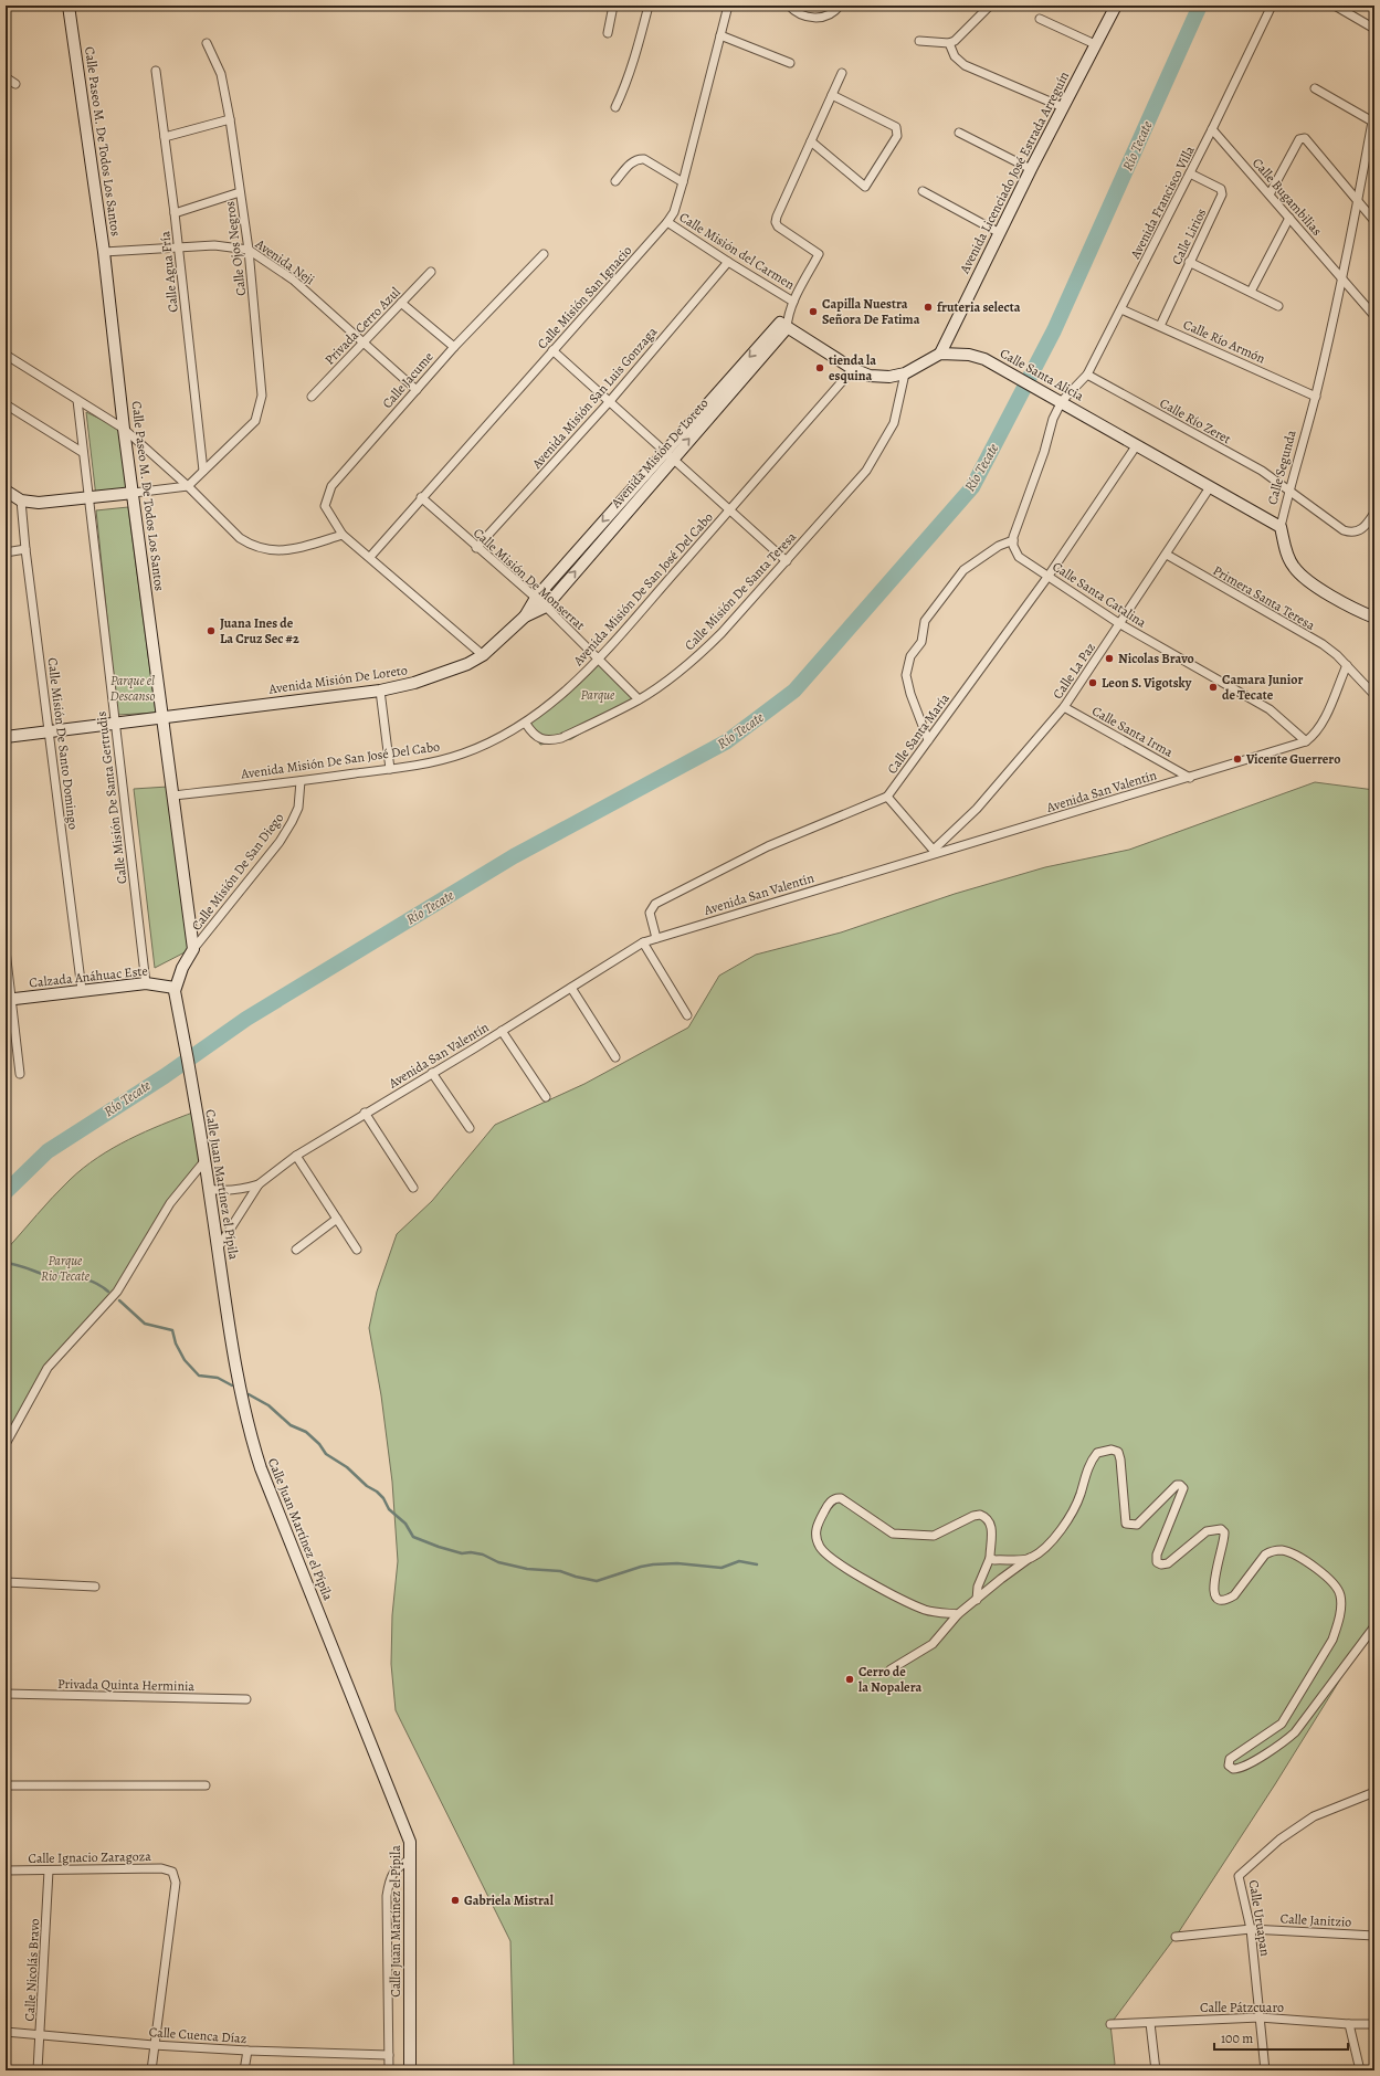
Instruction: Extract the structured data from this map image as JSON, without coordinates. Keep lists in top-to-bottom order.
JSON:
{
  "streets": {
    "main road": [
      "Calle Paseo M. De Todos Los Santos",
      "Avenida Licenciado José Estrada Arreguín",
      "Calle Santa Alicia",
      "Avenida Misión De Loreto",
      "Calle Segunda",
      "Calzada Anáhuac Este",
      "Calle Juan Martínez el Pípila"
    ],
    "street": [
      "Calle Bugambilias",
      "Avenida Francisco Villa",
      "Calle Lirios",
      "Calle Ojos Negros",
      "Calle Misión del Carmen",
      "Avenida Neji",
      "Calle Agua Fría",
      "Calle Misión San Ignacio",
      "Privada Cerro Azul",
      "Calle Río Armón",
      "Calle Jacume",
      "Avenida Misión San Luis Gonzaga",
      "Calle Río Zeret",
      "Calle Misión De Monserrat",
      "Avenida Misión De San José Del Cabo",
      "Calle Misión De Santa Teresa",
      "Calle Santa Catalina",
      "Primera Santa Teresa",
      "Calle La Paz",
      "Calle Santa Irma",
      "Calle Santa María",
      "Calle Misión De Santo Domingo",
      "Avenida San Valentín",
      "Calle Misión De Santa Gertrudis",
      "Calle Misión De San Diego",
      "Privada Quinta Herminia",
      "Calle Ignacio Zaragoza",
      "Calle Uruapan",
      "Calle Janitzio",
      "Calle Nicolás Bravo",
      "Calle Pátzcuaro",
      "Calle Cuenca Díaz"
    ]
  },
  "crossings": [
    ["Calle Paseo M. De Todos Los Santos", "Avenida Neji"],
    ["Calle Paseo M. De Todos Los Santos", "Avenida Misión De Loreto"],
    ["Calle Paseo M. De Todos Los Santos", "Avenida Misión De San José Del Cabo"],
    ["Calle Paseo M. De Todos Los Santos", "Calle Misión De San Diego"],
    ["Avenida Licenciado José Estrada Arreguín", "Calle Santa Alicia"],
    ["Calle Bugambilias", "Avenida Francisco Villa"],
    ["Calle Bugambilias", "Calle Segunda"],
    ["Avenida Francisco Villa", "Calle Lirios"],
    ["Avenida Francisco Villa", "Calle Río Armón"],
    ["Avenida Francisco Villa", "Calle Santa Alicia"],
    ["Avenida Francisco Villa", "Calle Río Zeret"],
    ["Calle Lirios", "Calle Río Armón"],
    ["Calle Ojos Negros", "Avenida Neji"],
    ["Calle Ojos Negros", "Calle Agua Fría"],
    ["Calle Misión del Carmen", "Calle Misión San Ignacio"],
    ["Calle Misión del Carmen", "Avenida Misión San Luis Gonzaga"],
    ["Calle Misión del Carmen", "Avenida Misión De Loreto"],
    ["Avenida Neji", "Calle Agua Fría"],
    ["Avenida Neji", "Privada Cerro Azul"],
    ["Avenida Neji", "Calle Jacume"],
    ["Calle Misión San Ignacio", "Calle Misión De Monserrat"],
    ["Calle Río Armón", "Calle Segunda"],
    ["Calle Santa Alicia", "Calle Segunda"],
    ["Calle Santa Alicia", "Calle La Paz"],
    ["Calle Santa Alicia", "Calle Santa María"],
    ["Avenida Misión San Luis Gonzaga", "Calle Misión De Monserrat"],
    ["Calle Río Zeret", "Calle Segunda"],
    ["Avenida Misión De Loreto", "Calle Misión De Monserrat"],
    ["Avenida Misión De Loreto", "Calle Misión De Santo Domingo"],
    ["Avenida Misión De Loreto", "Calle Misión De Santa Gertrudis"],
    ["Calle Misión De Monserrat", "Avenida Misión De San José Del Cabo"],
    ["Calle Misión De Monserrat", "Calle Misión De Santa Teresa"],
    ["Avenida Misión De San José Del Cabo", "Calle Misión De Santa Teresa"],
    ["Avenida Misión De San José Del Cabo", "Calle Misión De San Diego"],
    ["Calle Santa Catalina", "Calle La Paz"],
    ["Calle Santa Catalina", "Calle Santa María"],
    ["Calle Santa Catalina", "Avenida San Valentín"],
    ["Primera Santa Teresa", "Calle La Paz"],
    ["Calle La Paz", "Calle Santa Irma"],
    ["Calle La Paz", "Avenida San Valentín"],
    ["Calle Santa Irma", "Avenida San Valentín"],
    ["Calle Misión De Santo Domingo", "Calzada Anáhuac Este"],
    ["Avenida San Valentín", "Calle Juan Martínez el Pípila"],
    ["Calle Misión De Santa Gertrudis", "Calzada Anáhuac Este"],
    ["Calzada Anáhuac Este", "Calle Juan Martínez el Pípila"],
    ["Calle Ignacio Zaragoza", "Calle Nicolás Bravo"],
    ["Calle Ignacio Zaragoza", "Calle Cuenca Díaz"],
    ["Calle Uruapan", "Calle Janitzio"],
    ["Calle Uruapan", "Calle Pátzcuaro"],
    ["Calle Nicolás Bravo", "Calle Cuenca Díaz"]
  ],
  "water": ["Río Tecate"],
  "parks": ["Parque el Descanso", "Parque", "Parque Rio Tecate"],
  "places": [
    "fruteria selecta",
    "Capilla Nuestra Señora De Fatima",
    "tienda la esquina",
    "Juana Ines de La Cruz Sec #2",
    "Nicolas Bravo",
    "Leon S. Vigotsky",
    "Camara Junior de Tecate",
    "Vicente Guerrero",
    "Cerro de la Nopalera",
    "Gabriela Mistral"
  ],
  "scale_bar": "100 m"
}
